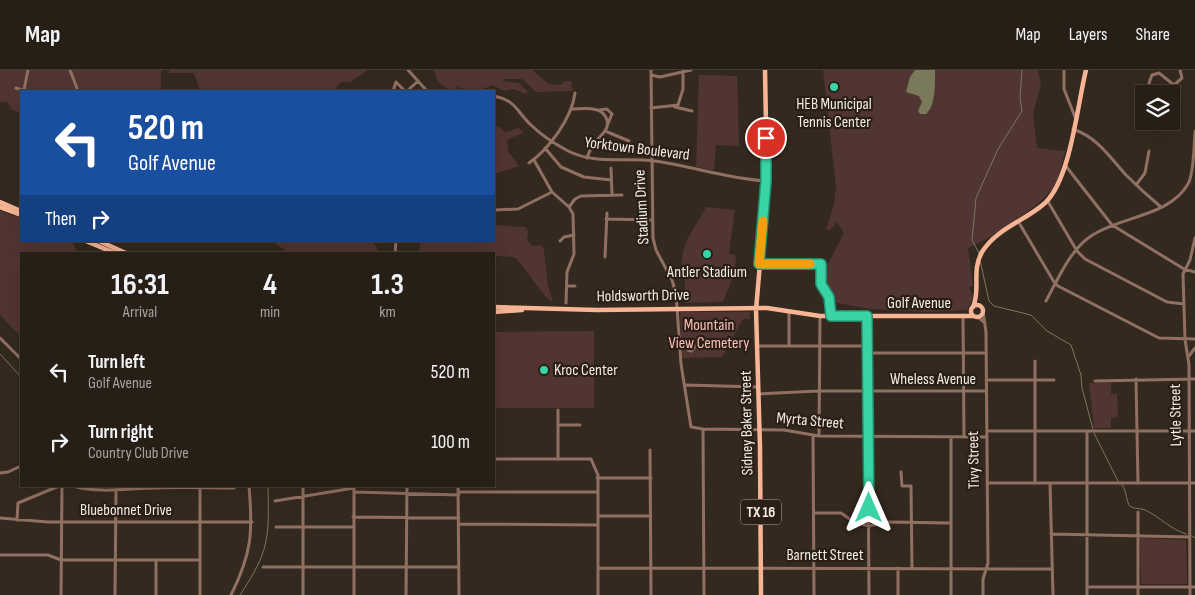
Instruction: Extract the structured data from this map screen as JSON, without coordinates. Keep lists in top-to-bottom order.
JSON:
{
  "streets": {
    "main road": [
      "Holdsworth Drive",
      "Golf Avenue",
      "Sidney Baker Street",
      "TX 16"
    ],
    "street": [
      "Yorktown Boulevard",
      "Stadium Drive",
      "Wheless Avenue",
      "Lytle Street",
      "Myrta Street",
      "Tivy Street",
      "Bluebonnet Drive",
      "Barnett Street"
    ]
  },
  "crossings": [
    ["Yorktown Boulevard", "Stadium Drive"],
    ["Yorktown Boulevard", "Sidney Baker Street"],
    ["Stadium Drive", "Holdsworth Drive"],
    ["Stadium Drive", "Myrta Street"],
    ["Holdsworth Drive", "Golf Avenue"],
    ["Holdsworth Drive", "Sidney Baker Street"],
    ["Golf Avenue", "Sidney Baker Street"],
    ["Wheless Avenue", "Sidney Baker Street"],
    ["Wheless Avenue", "Tivy Street"],
    ["Myrta Street", "Sidney Baker Street"],
    ["Myrta Street", "Tivy Street"],
    ["Sidney Baker Street", "Barnett Street"],
    ["Tivy Street", "Barnett Street"]
  ],
  "parks": ["Mountain View Cemetery"],
  "places": ["HEB Municipal Tennis Center", "Antler Stadium", "Kroc Center"],
  "page": {
    "header": "Map",
    "nav": ["Map", "Layers", "Share"],
    "turn": ["520 m", "Golf Avenue"],
    "then": "Then",
    "eta": [
      "16:31",
      "Arrival",
      "4",
      "min",
      "1.3",
      "km"
    ],
    "list": [
      {
        "name": "Turn left",
        "note": "Golf Avenue",
        "value": "520 m"
      },
      {
        "name": "Turn right",
        "note": "Country Club Drive",
        "value": "100 m"
      }
    ]
  }
}
